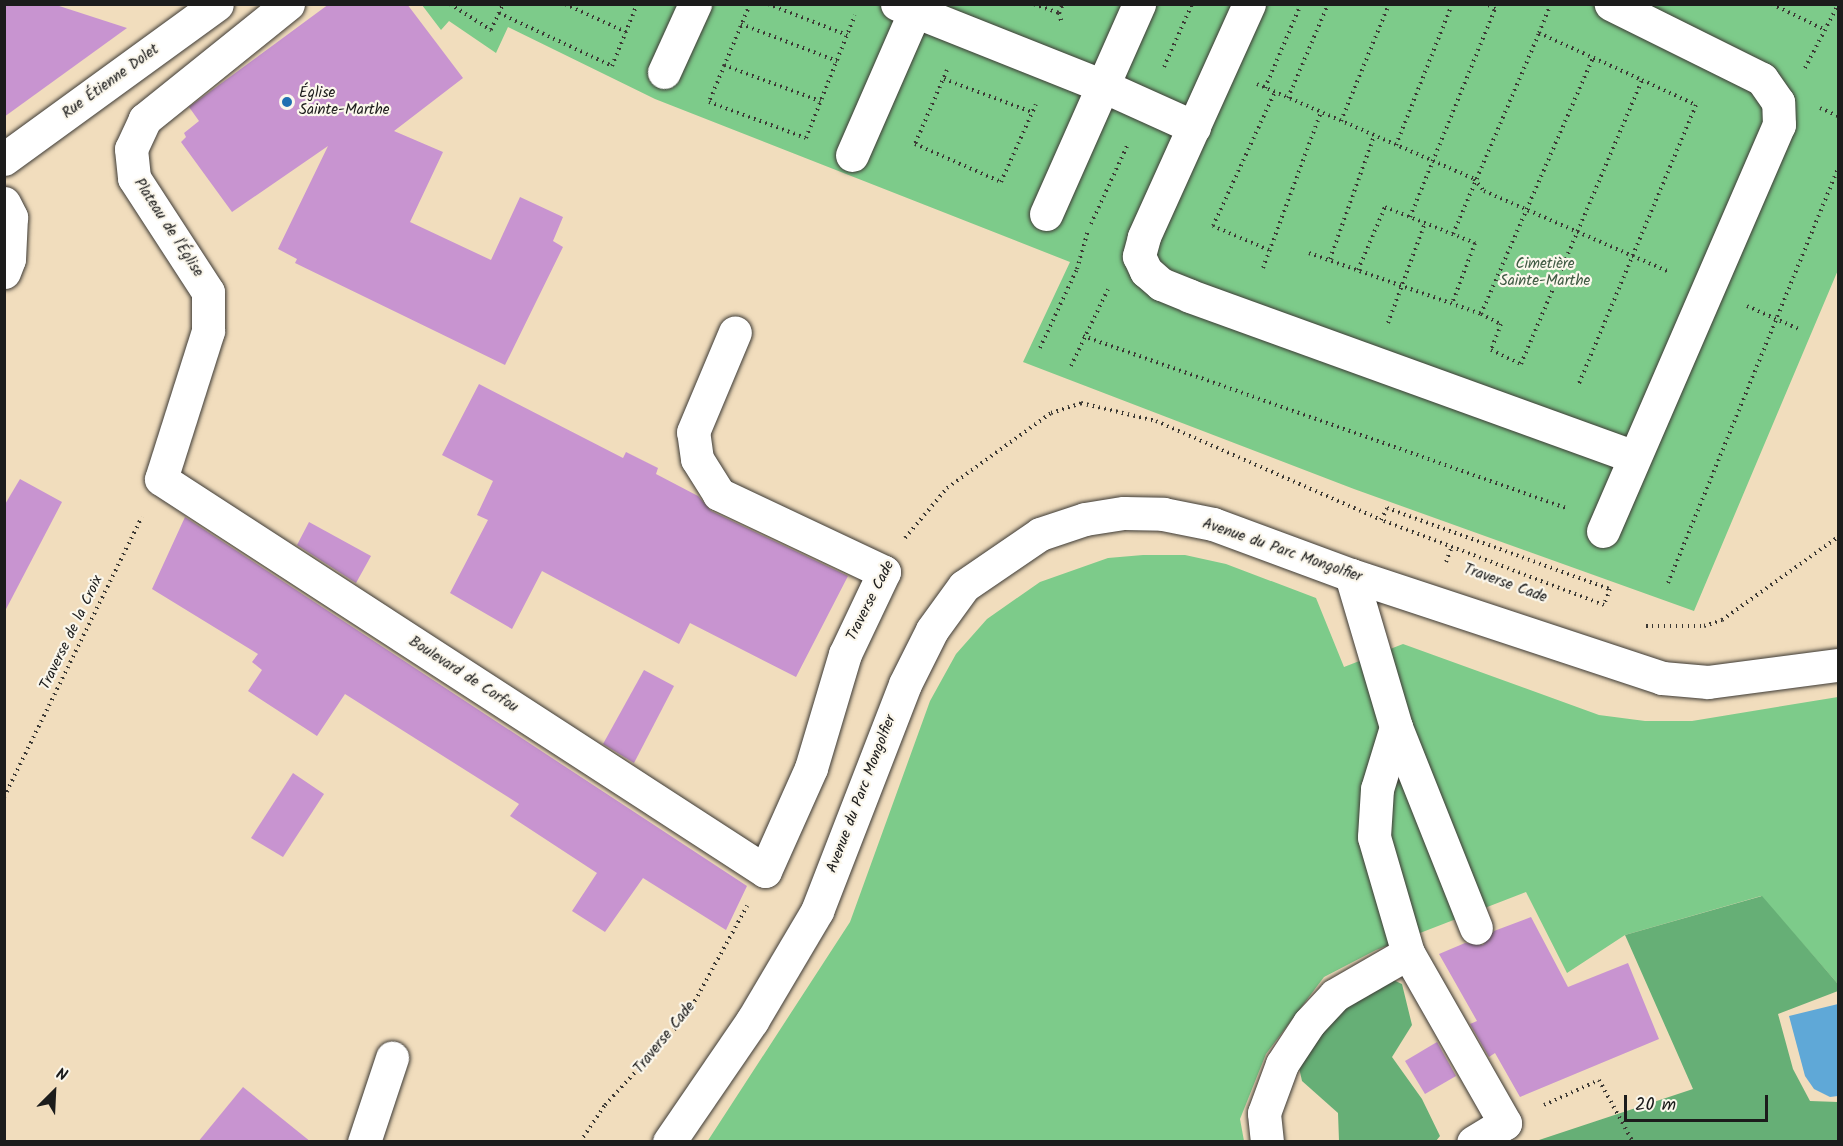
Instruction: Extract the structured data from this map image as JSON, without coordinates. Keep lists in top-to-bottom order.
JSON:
{
  "streets": {
    "street": [
      "Rue Étienne Dolet",
      "Plateau de l'Église",
      "Avenue du Parc Mongolfier",
      "Traverse Cade",
      "Boulevard de Corfou"
    ],
    "path": ["Traverse de la Croix"]
  },
  "crossings": [
    ["Plateau de l'Église", "Traverse de la Croix"],
    ["Plateau de l'Église", "Boulevard de Corfou"],
    ["Traverse Cade", "Boulevard de Corfou"],
    ["Traverse de la Croix", "Boulevard de Corfou"]
  ],
  "parks": ["Cimetière Sainte-Marthe"],
  "places": ["Église Sainte-Marthe"],
  "scale_bar": "20 m",
  "north": "top right"
}
